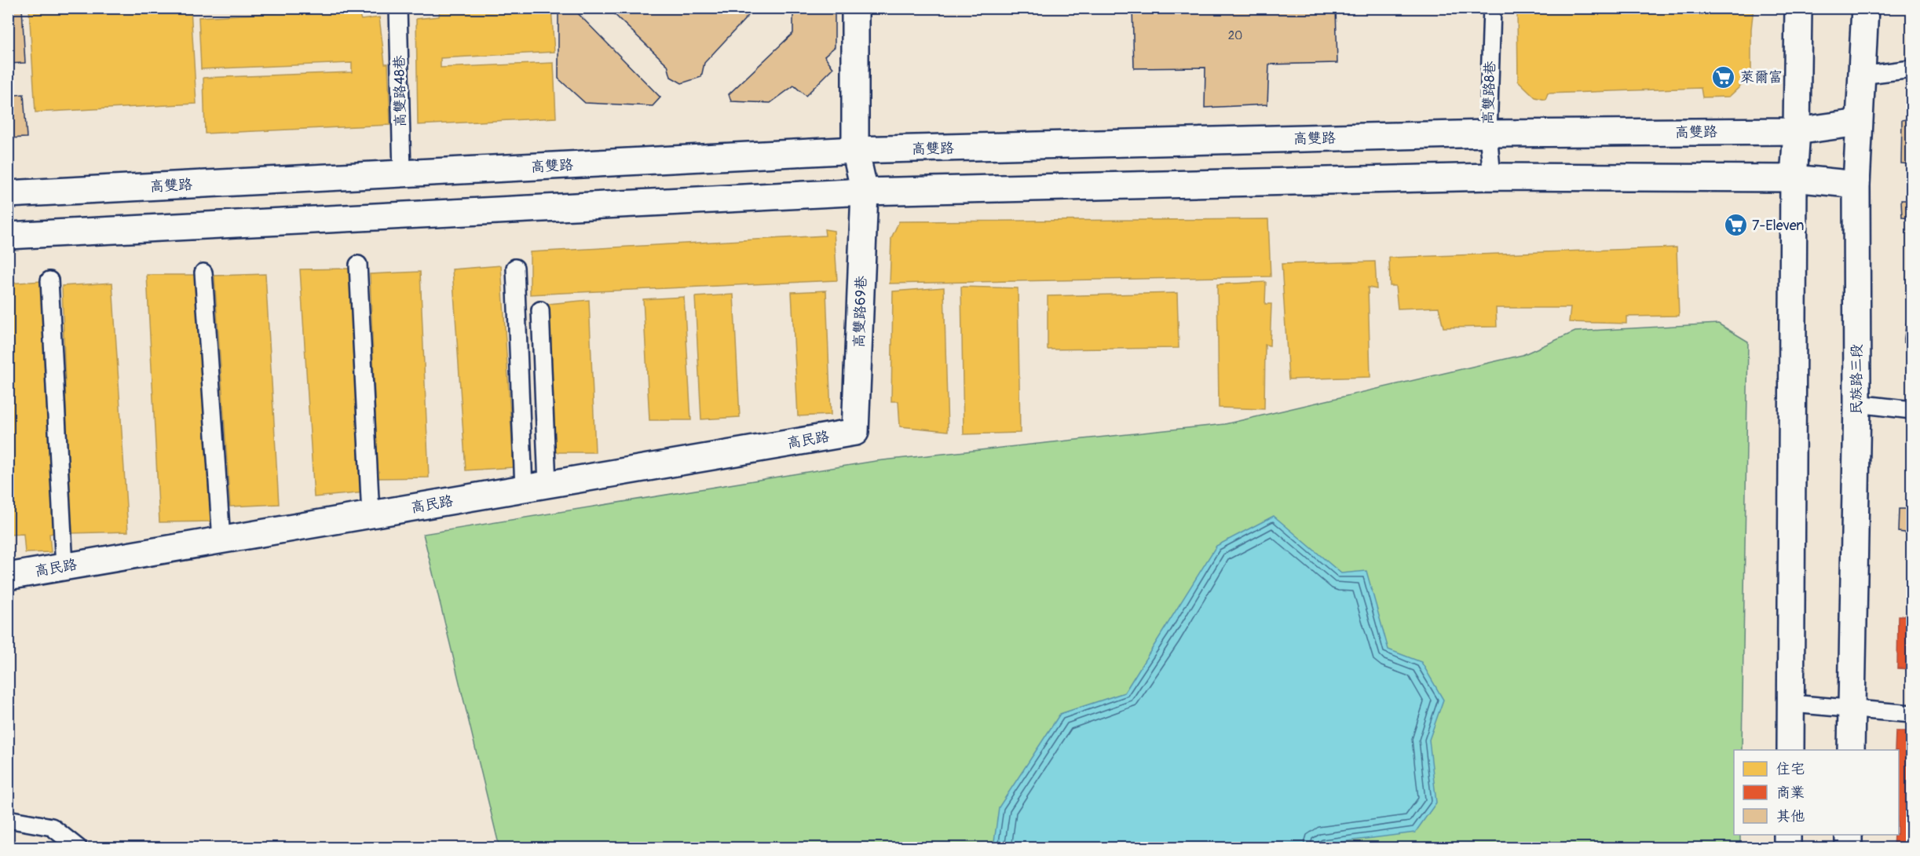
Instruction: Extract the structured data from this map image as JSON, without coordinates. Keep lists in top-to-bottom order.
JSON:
{
  "streets": {
    "street": [
      "高雙路",
      "高雙路69巷",
      "民族路三段",
      "高民路"
    ],
    "lane": ["高雙路48巷", "高雙路8巷"]
  },
  "crossings": [
    ["高雙路48巷", "高雙路"],
    ["高雙路8巷", "高雙路"],
    ["高雙路", "高雙路69巷"],
    ["高雙路", "民族路三段"],
    ["高雙路69巷", "高民路"]
  ],
  "places": {
    "supermarket": ["萊爾富", "7-Eleven"]
  },
  "house_numbers": ["20"],
  "legend": ["住宅", "商業", "其他"]
}
